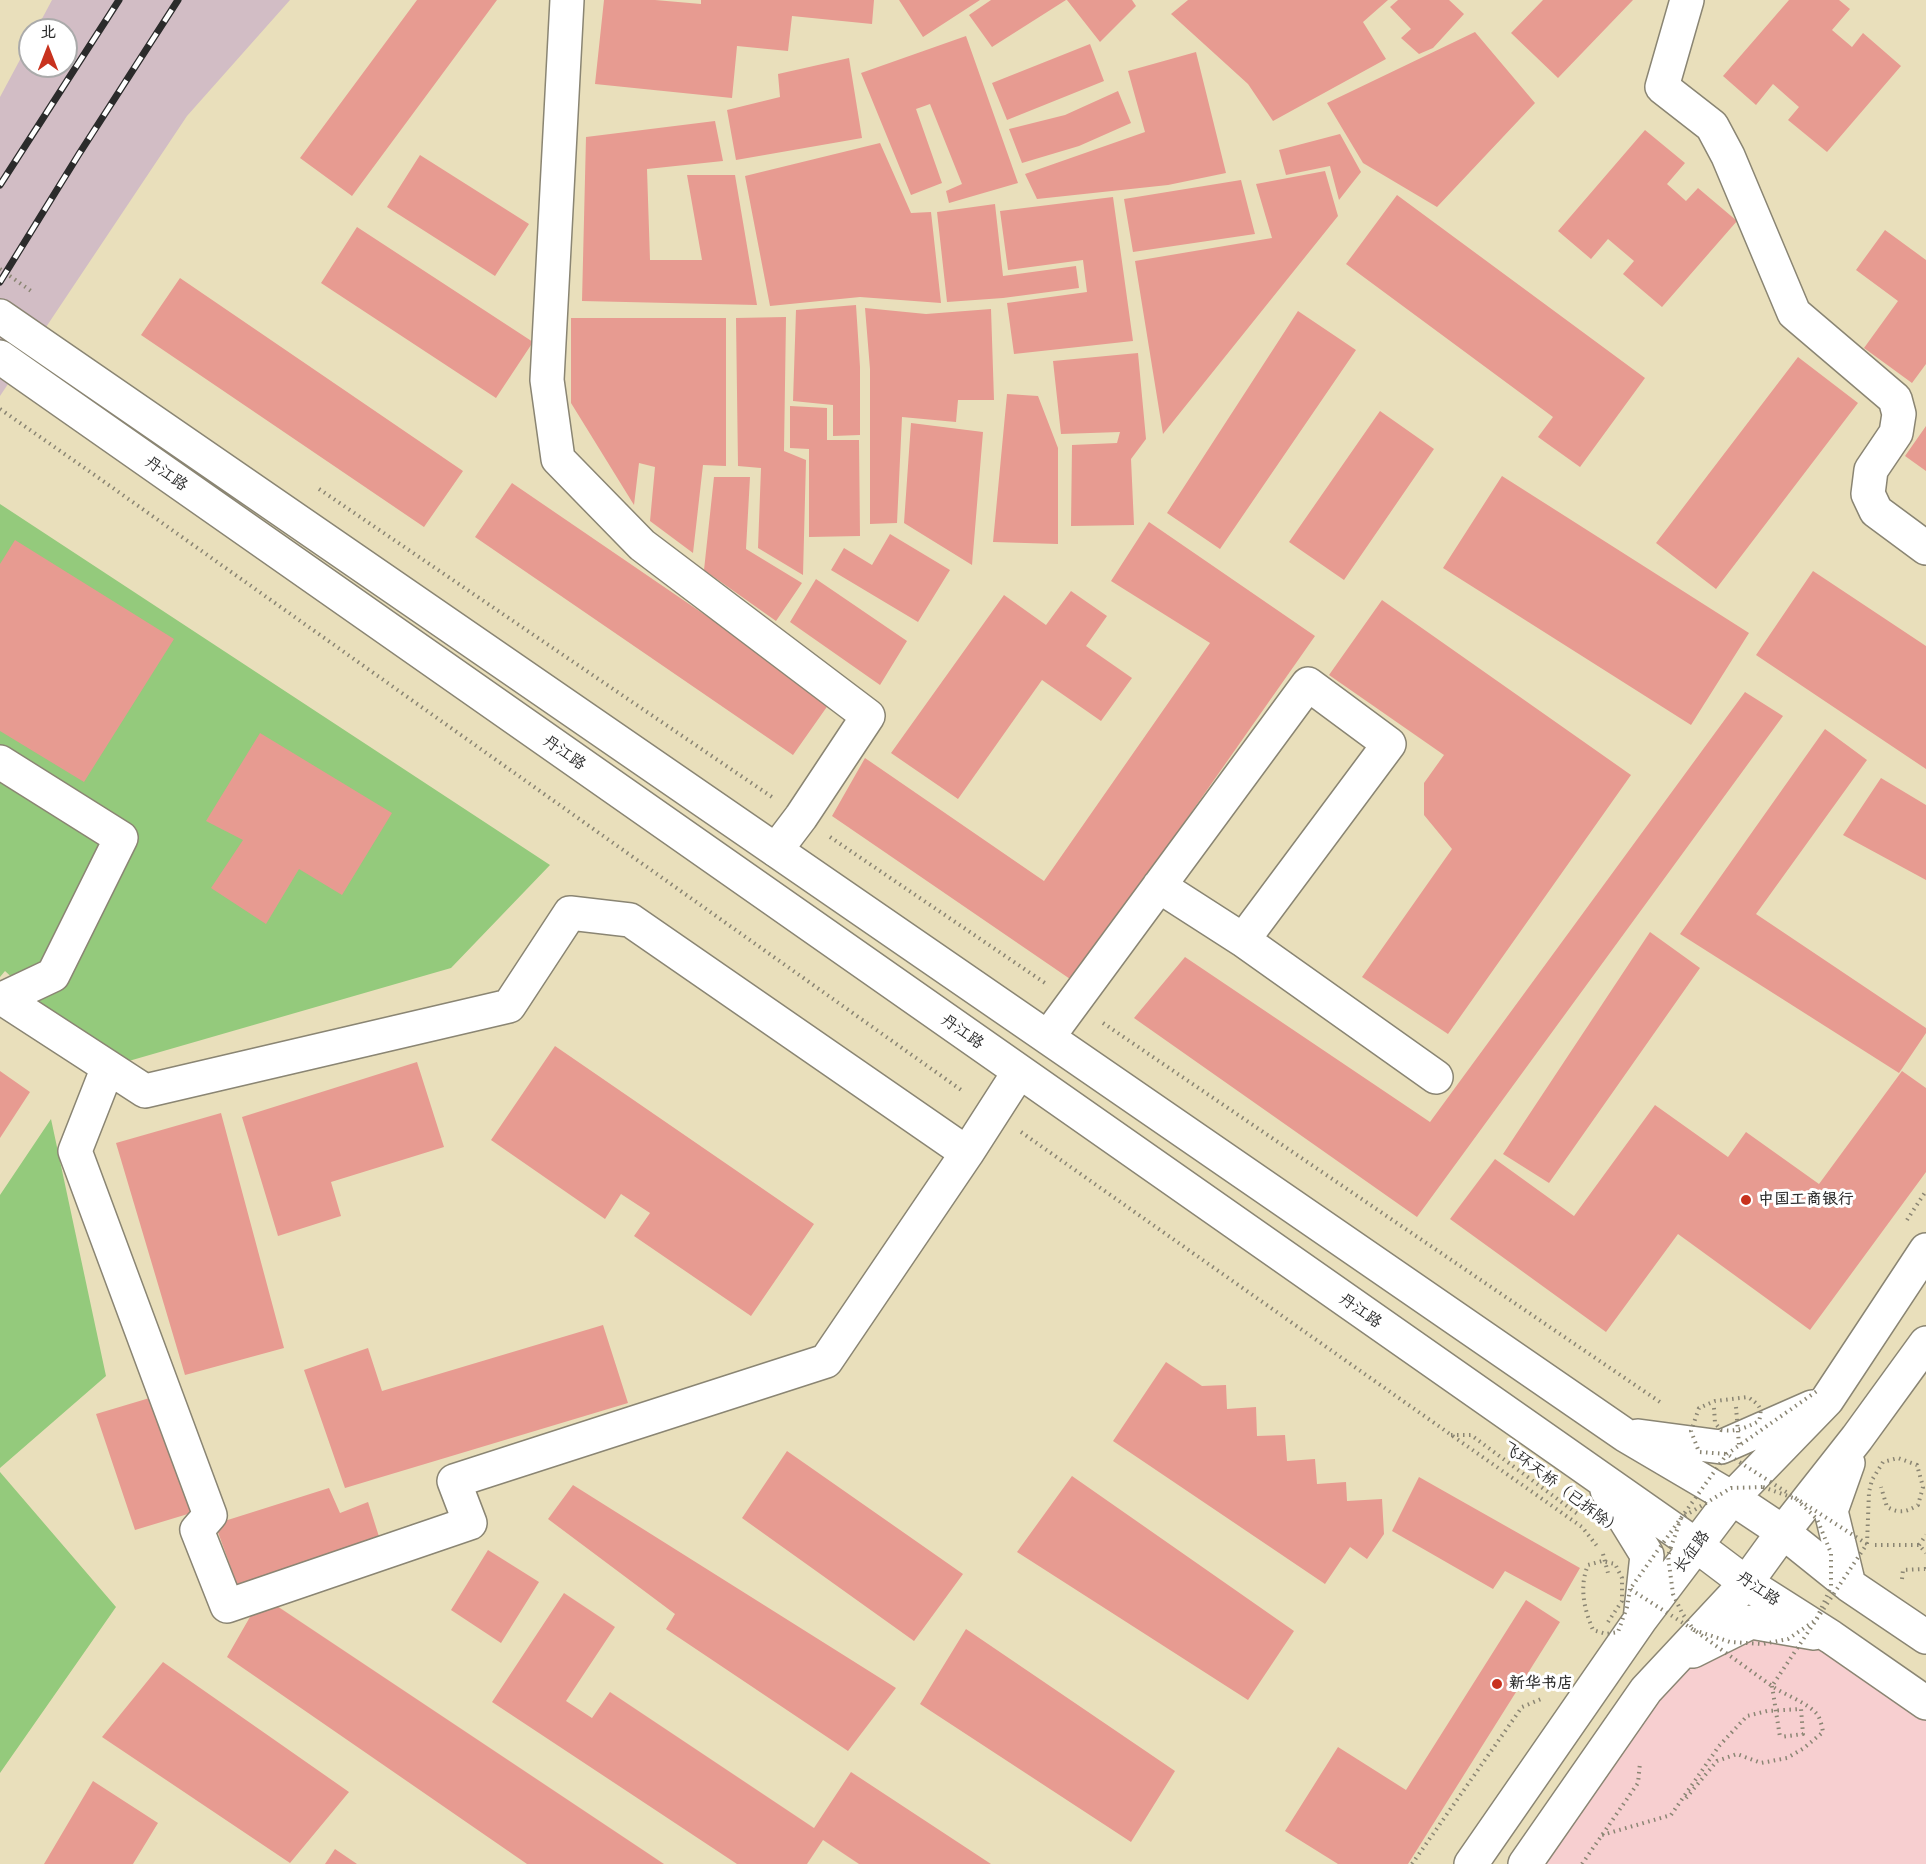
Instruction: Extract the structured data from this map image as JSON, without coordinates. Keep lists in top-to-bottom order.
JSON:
{
  "streets": {
    "main road": ["丹江路", "长征路"],
    "path": ["飞环天桥（已拆除）"]
  },
  "crossings": [
    ["丹江路", "飞环天桥（已拆除）"],
    ["丹江路", "长征路"]
  ],
  "places": ["中国工商银行", "新华书店"],
  "north": "top"
}
